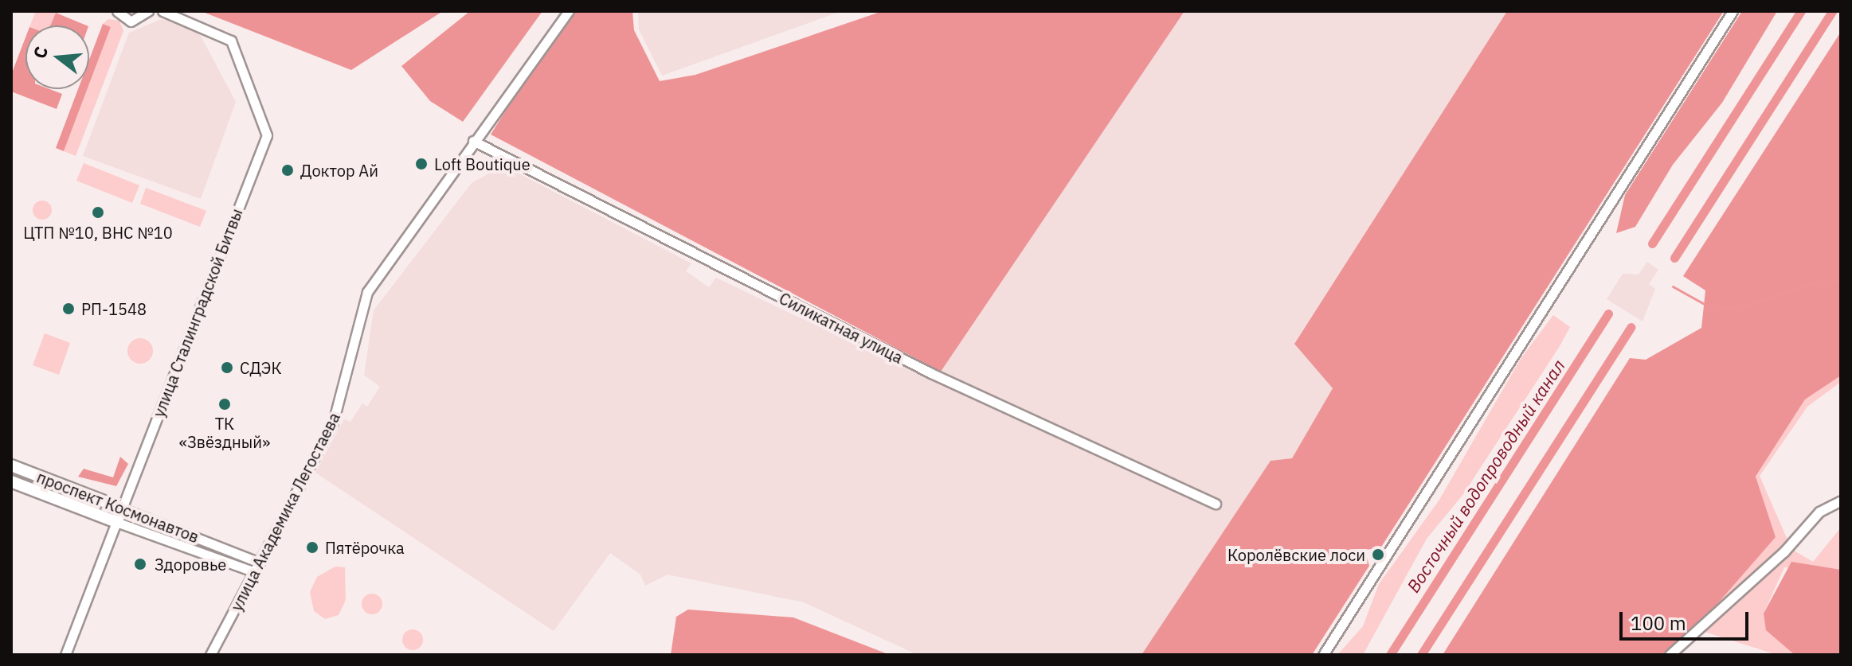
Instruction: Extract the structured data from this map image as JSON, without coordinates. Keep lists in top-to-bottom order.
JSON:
{
  "streets": {
    "street": [
      "улица Сталинградской Битвы",
      "Силикатная улица",
      "проспект Космонавтов",
      "улица Академика Легостаева"
    ]
  },
  "crossings": [
    ["улица Сталинградской Битвы", "проспект Космонавтов"],
    ["Силикатная улица", "улица Академика Легостаева"],
    ["проспект Космонавтов", "улица Академика Легостаева"]
  ],
  "water": ["Восточный водопроводный канал"],
  "places": [
    "Loft Boutique",
    "Доктор Ай",
    "ЦТП №10, ВНС №10",
    "РП-1548",
    "СДЭК",
    "ТК «Звёздный»",
    "Пятёрочка",
    "Королёвские лоси",
    "Здоровье"
  ],
  "scale_bar": "100 m",
  "north": "left"
}
